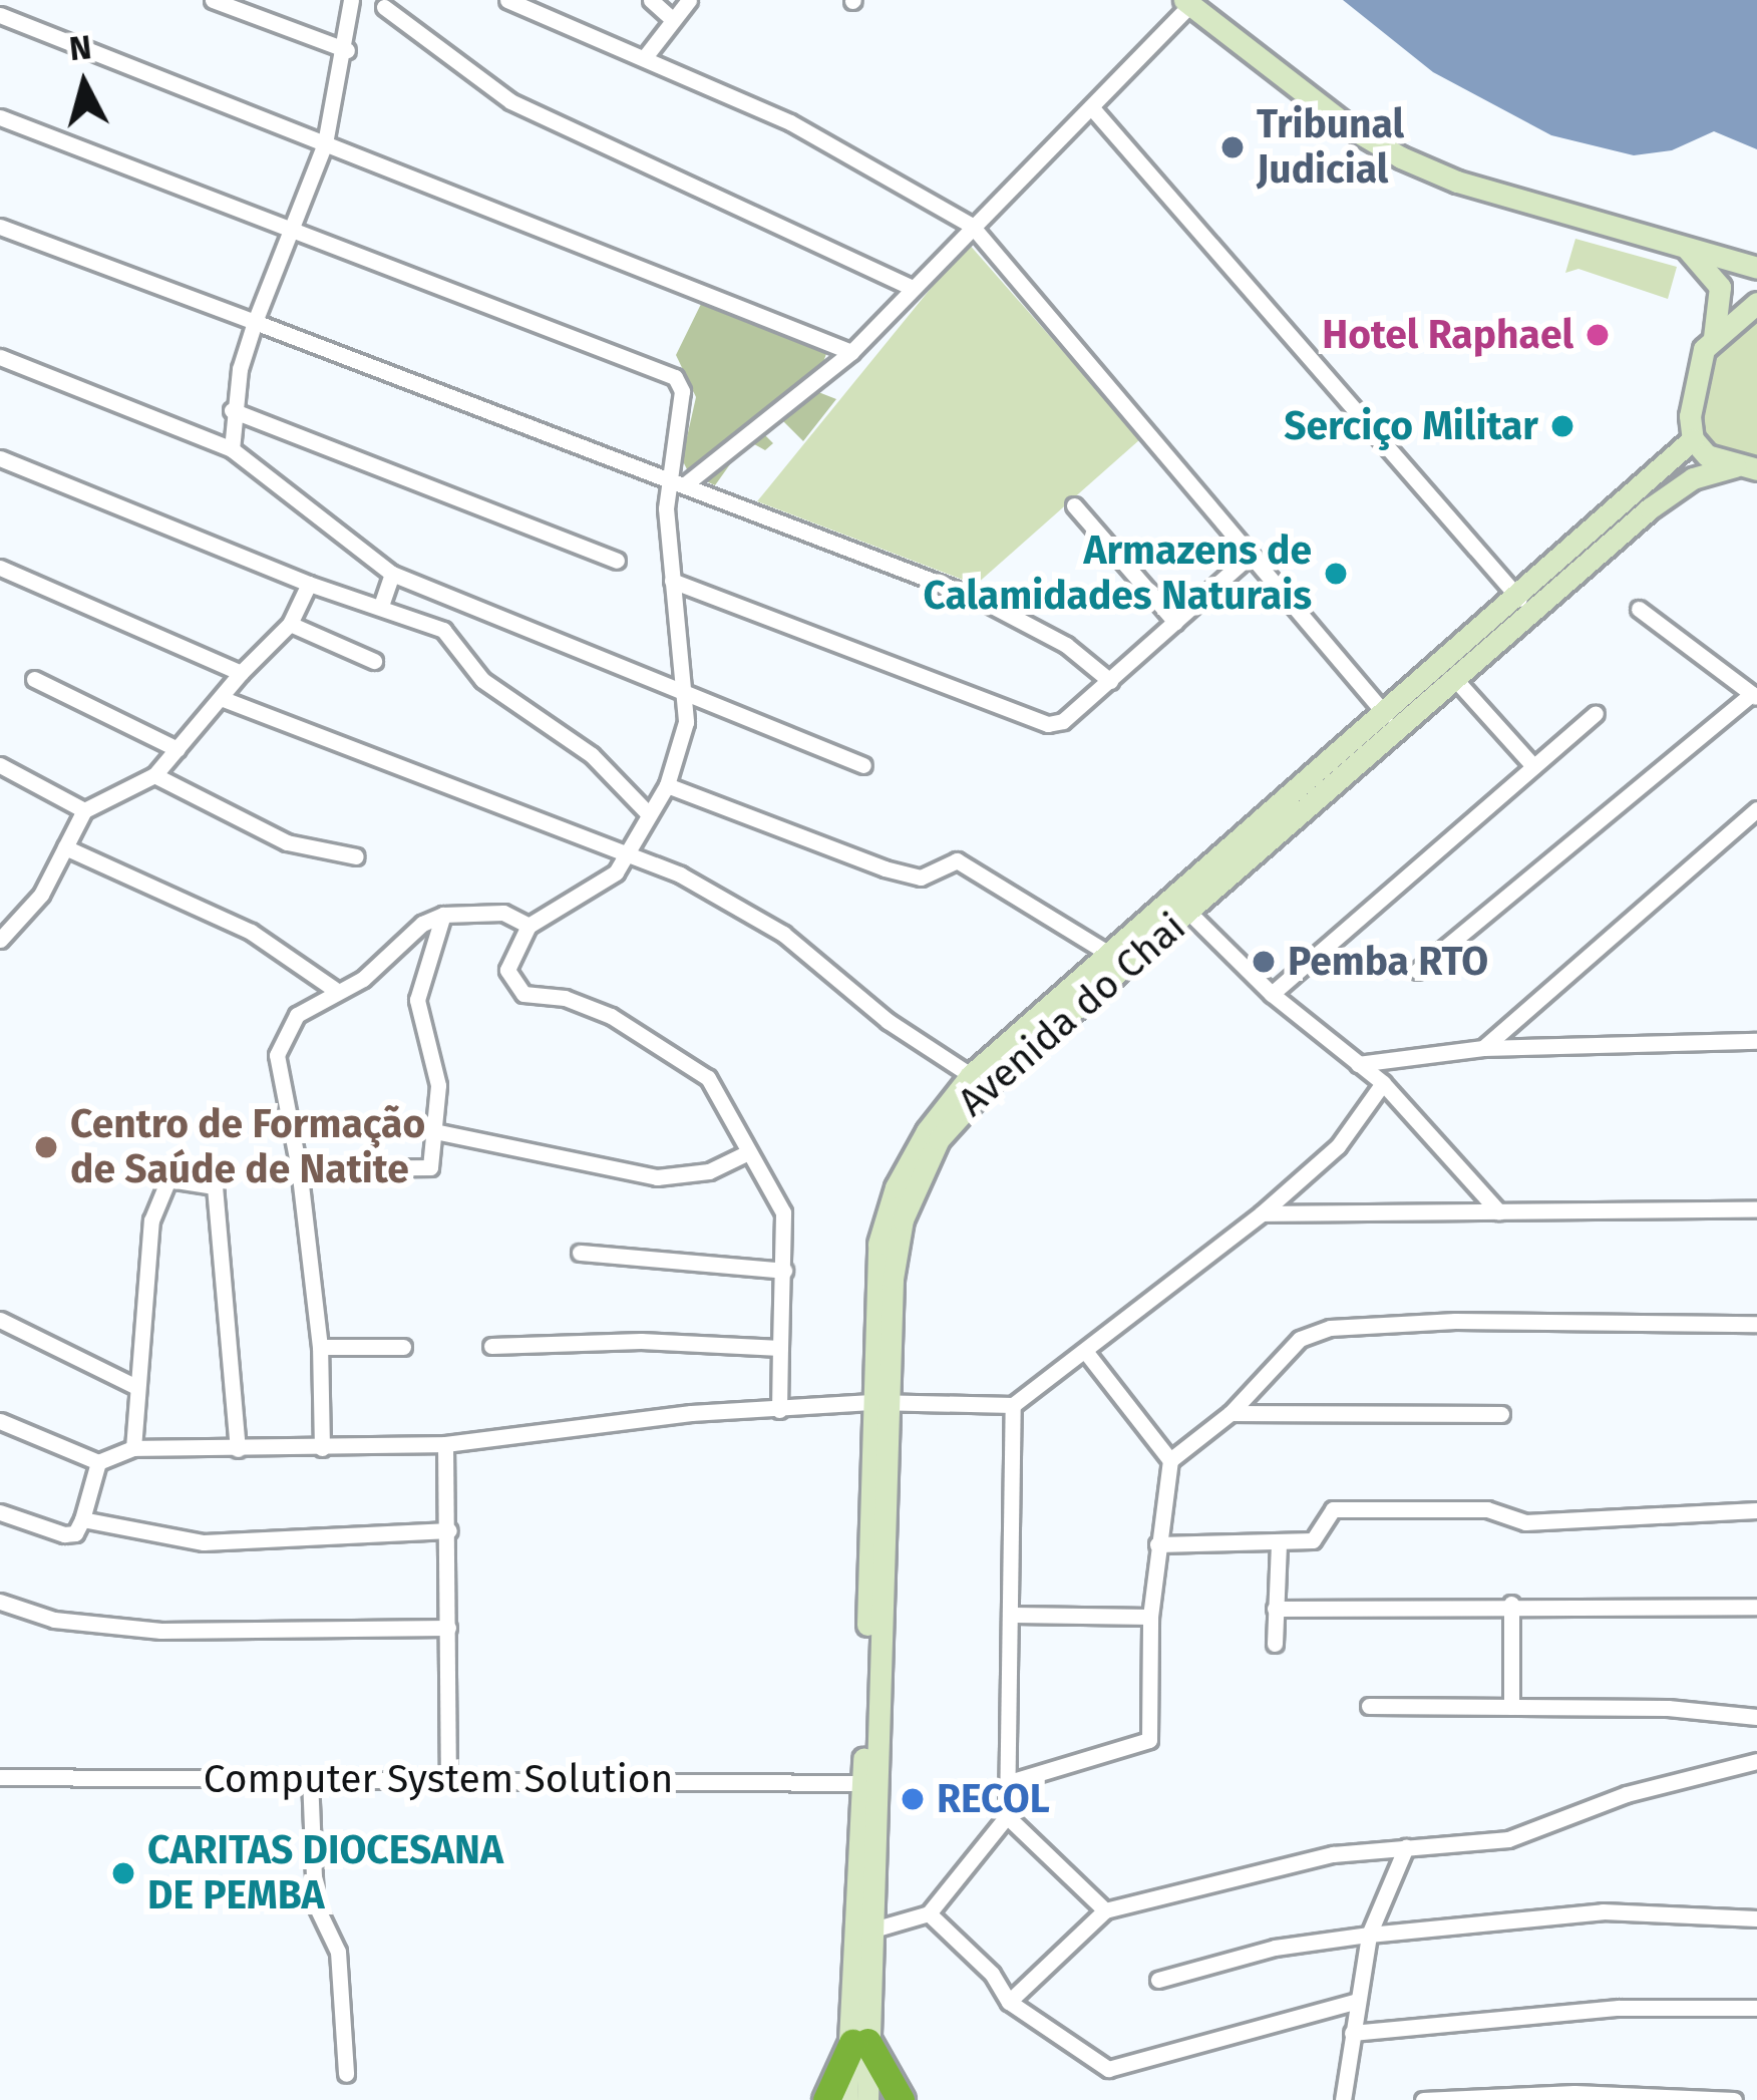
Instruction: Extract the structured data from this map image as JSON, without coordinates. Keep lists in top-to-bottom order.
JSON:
{
  "streets": {
    "main road": ["Avenida do Chai"],
    "street": ["Computer System Solution"]
  },
  "crossings": [
    ["Avenida do Chai", "Computer System Solution"]
  ],
  "places": [
    "Tribunal Judicial",
    "Hotel Raphael",
    "Serciço Militar",
    "Armazens de Calamidades Naturais",
    "Pemba RTO",
    "Centro de Formação de Saúde de Natite",
    "RECOL",
    "CARITAS DIOCESANA DE PEMBA"
  ],
  "north": "top"
}
